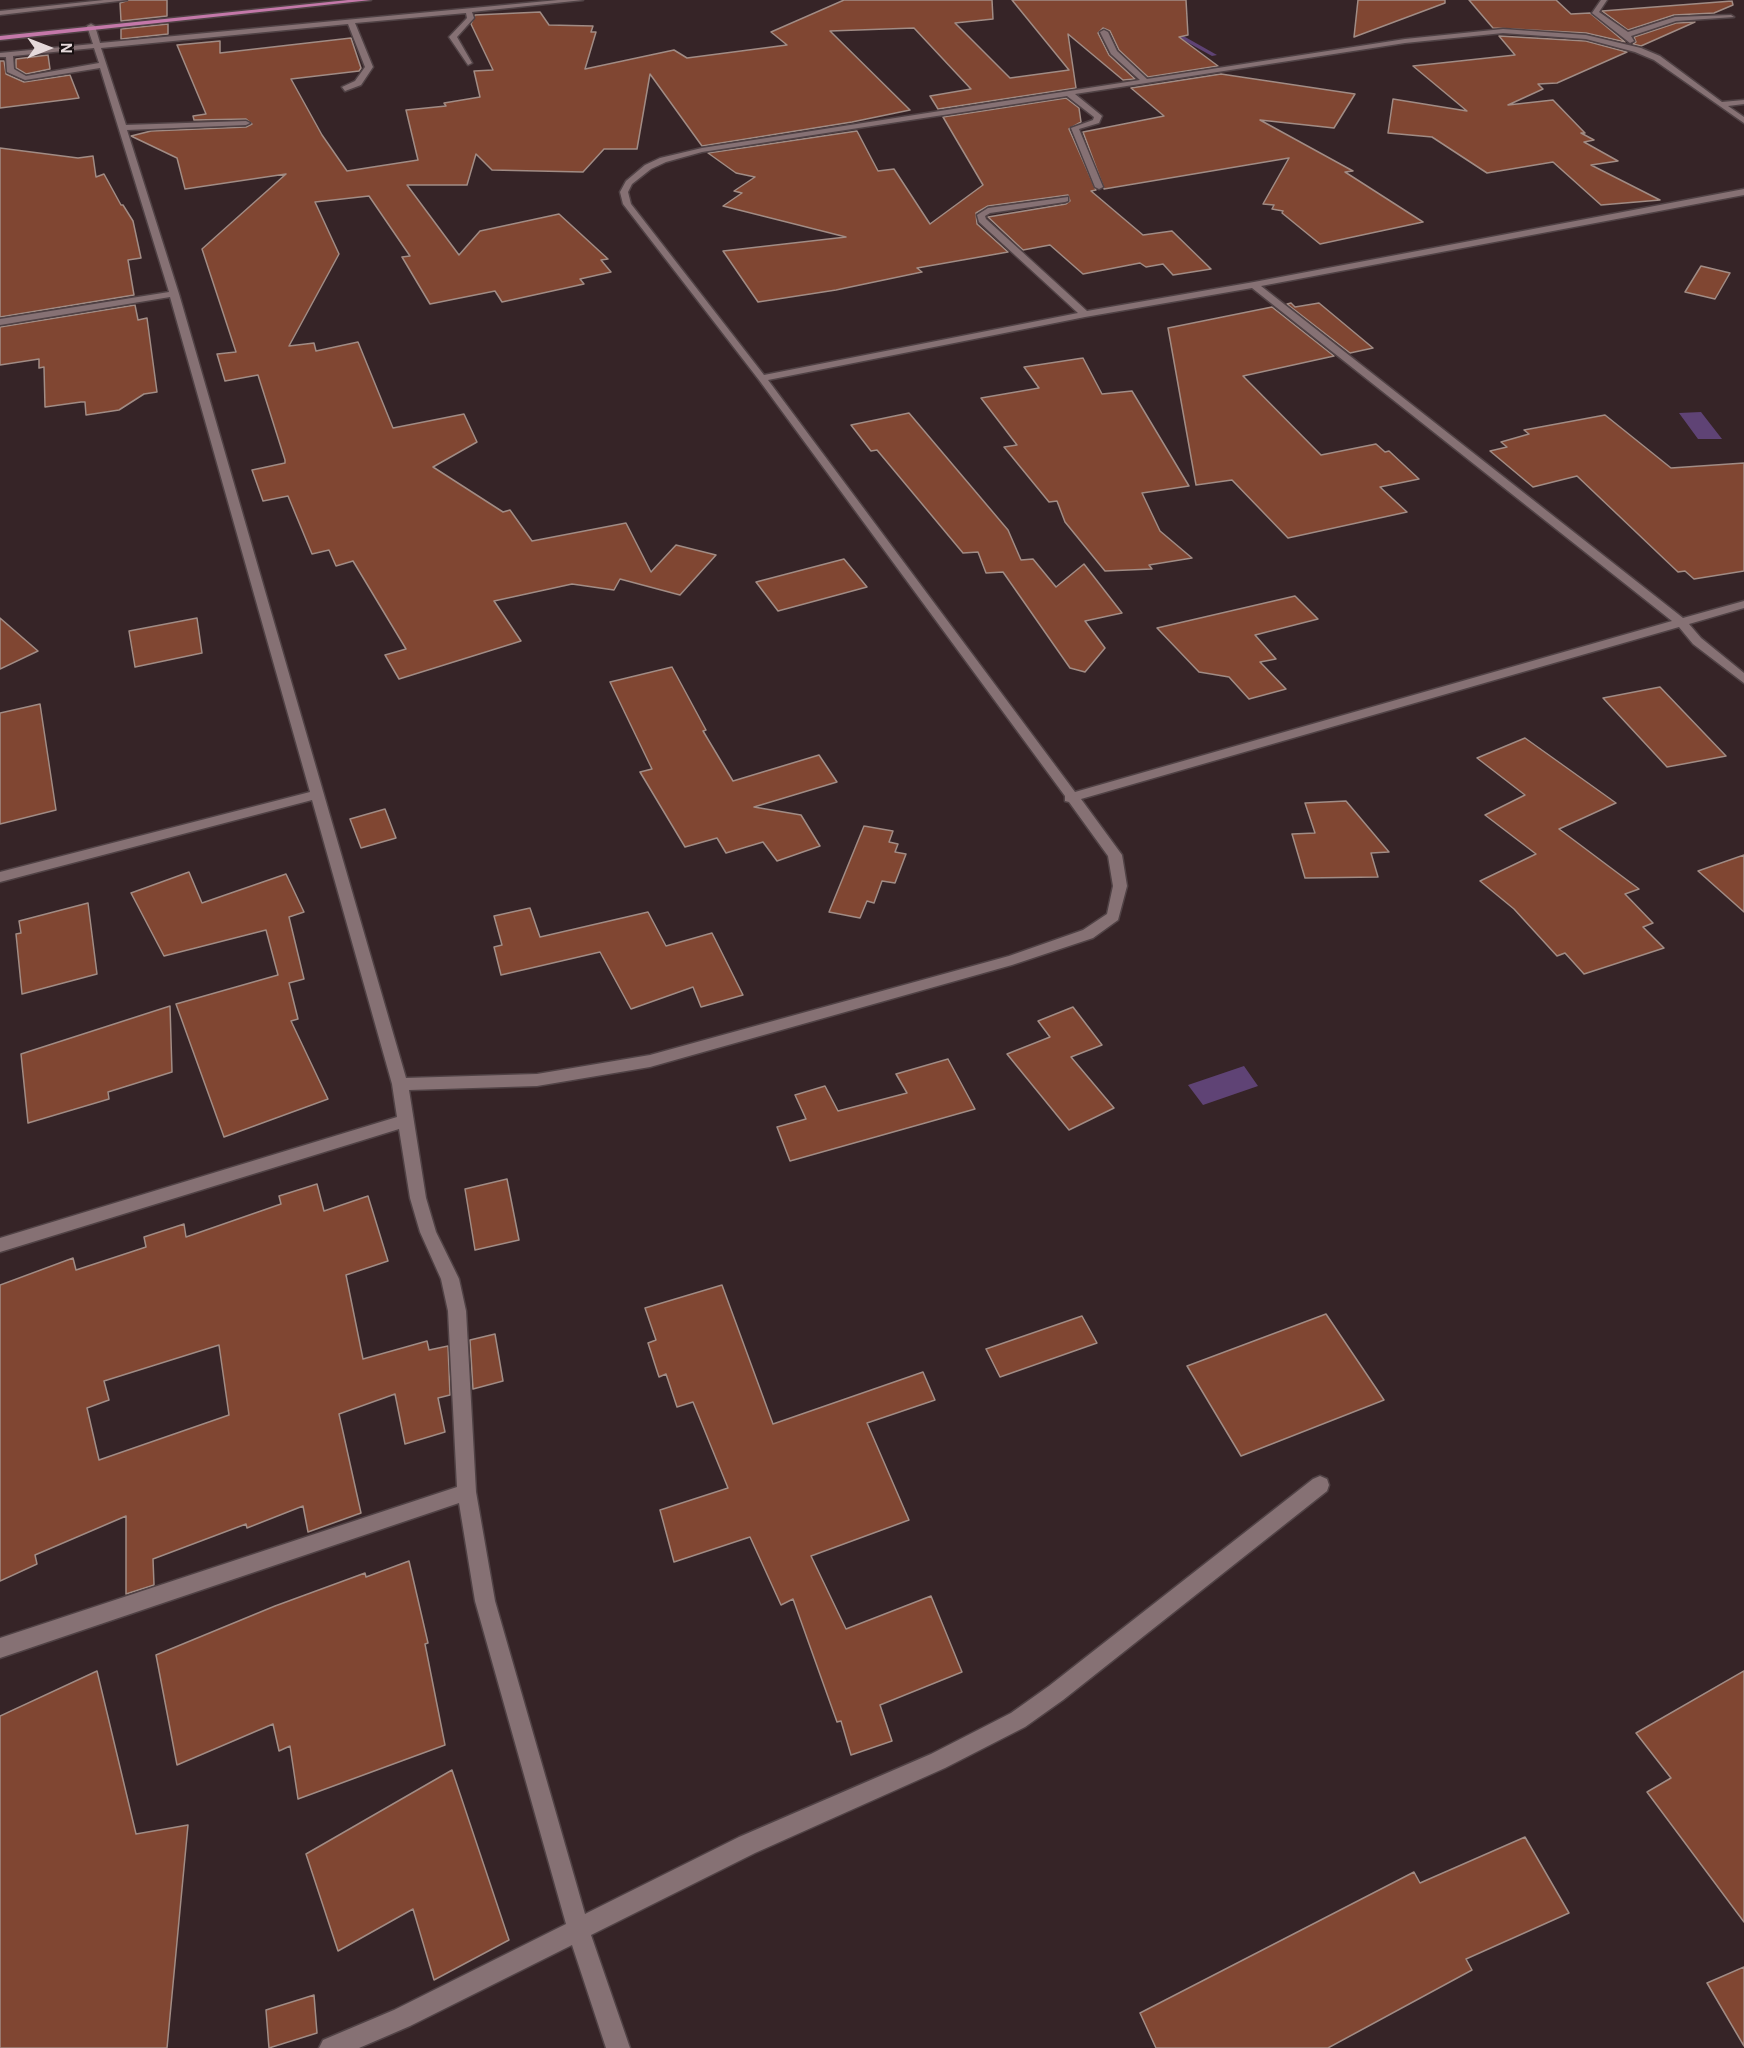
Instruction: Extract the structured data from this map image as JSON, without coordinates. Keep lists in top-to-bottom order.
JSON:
{
  "north": "right"
}
